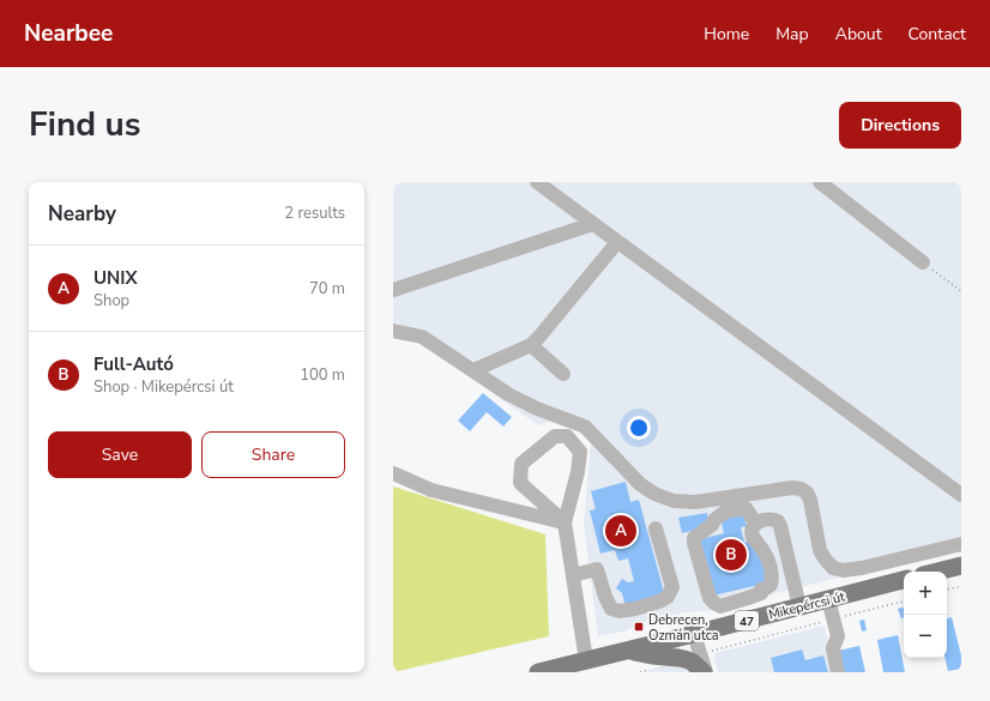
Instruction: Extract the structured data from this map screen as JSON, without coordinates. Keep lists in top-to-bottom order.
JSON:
{
  "streets": {
    "main road": ["Mikepércsi út", "47"]
  },
  "places": {
    "transit": ["Debrecen, Ozmán utca"]
  },
  "page": {
    "header": "Nearbee",
    "nav": [
      "Home",
      "Map",
      "About",
      "Contact"
    ],
    "title": "Find us",
    "buttons": [
      "Directions",
      ["Save", "Share"]
    ],
    "heading": ["Nearby", "2 results"],
    "list": [
      {
        "mark": "A",
        "name": "UNIX",
        "note": "Shop",
        "value": "70 m"
      },
      {
        "mark": "B",
        "name": "Full-Autó",
        "note": "Shop · Mikepércsi út",
        "value": "100 m"
      }
    ],
    "pins": ["A", "B"],
    "map_buttons": ["+", "−"]
  }
}
